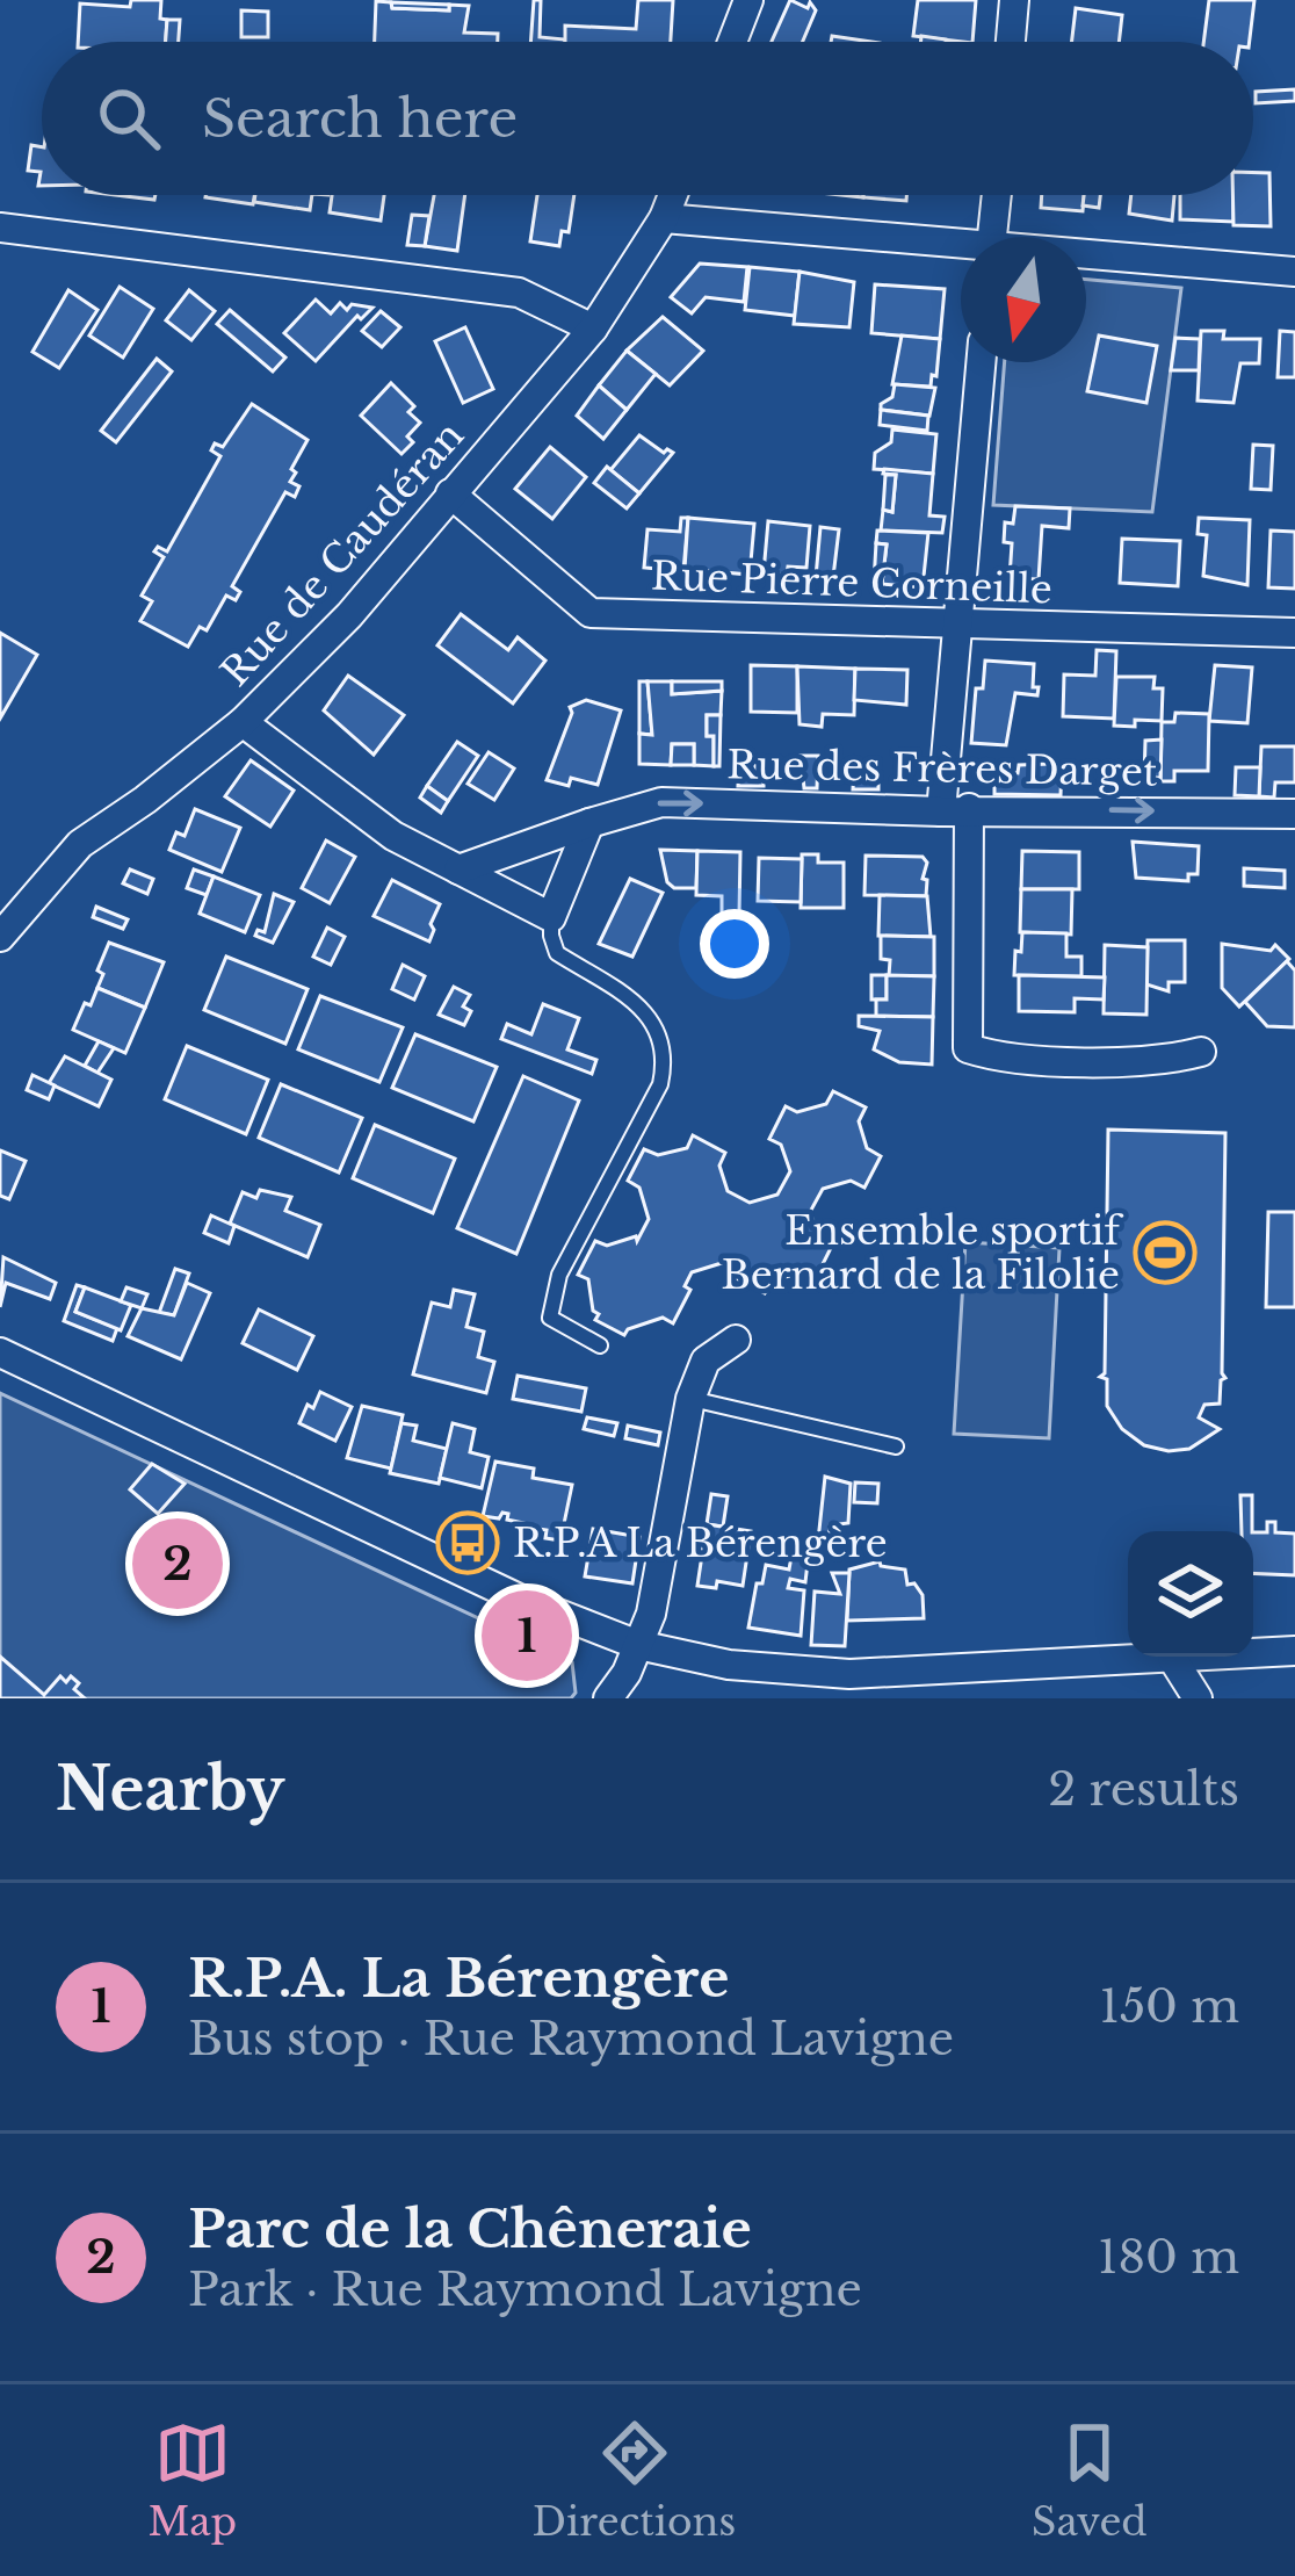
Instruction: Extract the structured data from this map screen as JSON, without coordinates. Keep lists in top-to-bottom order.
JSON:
{
  "streets": {
    "street": ["Rue de Caudéran", "Rue Pierre Corneille", "Rue des Frères Darget"]
  },
  "crossings": [
    ["Rue de Caudéran", "Rue Pierre Corneille"]
  ],
  "one_way": ["Rue des Frères Darget"],
  "places": {
    "sports": ["Ensemble sportif Bernard de la Filolie"],
    "bus stop": ["R.P.A La Bérengère"]
  },
  "north": "bottom",
  "page": {
    "search": "Search here",
    "pins": ["2", "1"],
    "heading": ["Nearby", "2 results"],
    "list": [
      {
        "mark": "1",
        "name": "R.P.A. La Bérengère",
        "note": "Bus stop · Rue Raymond Lavigne",
        "value": "150 m"
      },
      {
        "mark": "2",
        "name": "Parc de la Chêneraie",
        "note": "Park · Rue Raymond Lavigne",
        "value": "180 m"
      }
    ],
    "nav": ["Map", "Directions", "Saved"]
  }
}
